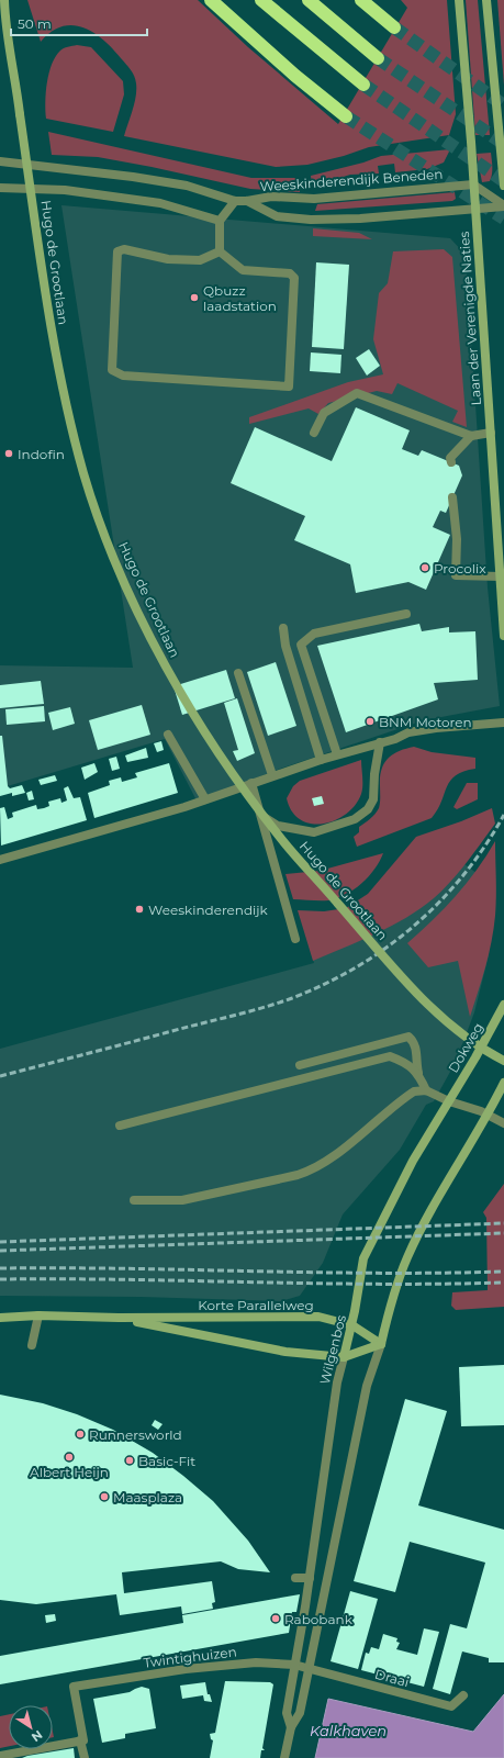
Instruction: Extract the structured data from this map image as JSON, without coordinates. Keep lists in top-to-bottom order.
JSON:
{
  "streets": {
    "main road": [
      "Hugo de Grootlaan",
      "Laan der Verenigde Naties",
      "Dokweg",
      "Korte Parallelweg",
      "Wilgenbos"
    ],
    "street": ["Weeskinderendijk Beneden", "Twintighuizen", "Draai"]
  },
  "crossings": [
    ["Weeskinderendijk Beneden", "Laan der Verenigde Naties"],
    ["Dokweg", "Wilgenbos"],
    ["Korte Parallelweg", "Wilgenbos"],
    ["Wilgenbos", "Twintighuizen"],
    ["Twintighuizen", "Draai"]
  ],
  "water": ["Kalkhaven"],
  "places": [
    "Qbuzz laadstation",
    "Indofin",
    "Procolix",
    "BNM Motoren",
    "Weeskinderendijk",
    "Runnersworld",
    "Albert Heijn",
    "Basic-Fit",
    "Maasplaza",
    "Rabobank"
  ],
  "scale_bar": "50 m",
  "north": "bottom right"
}
